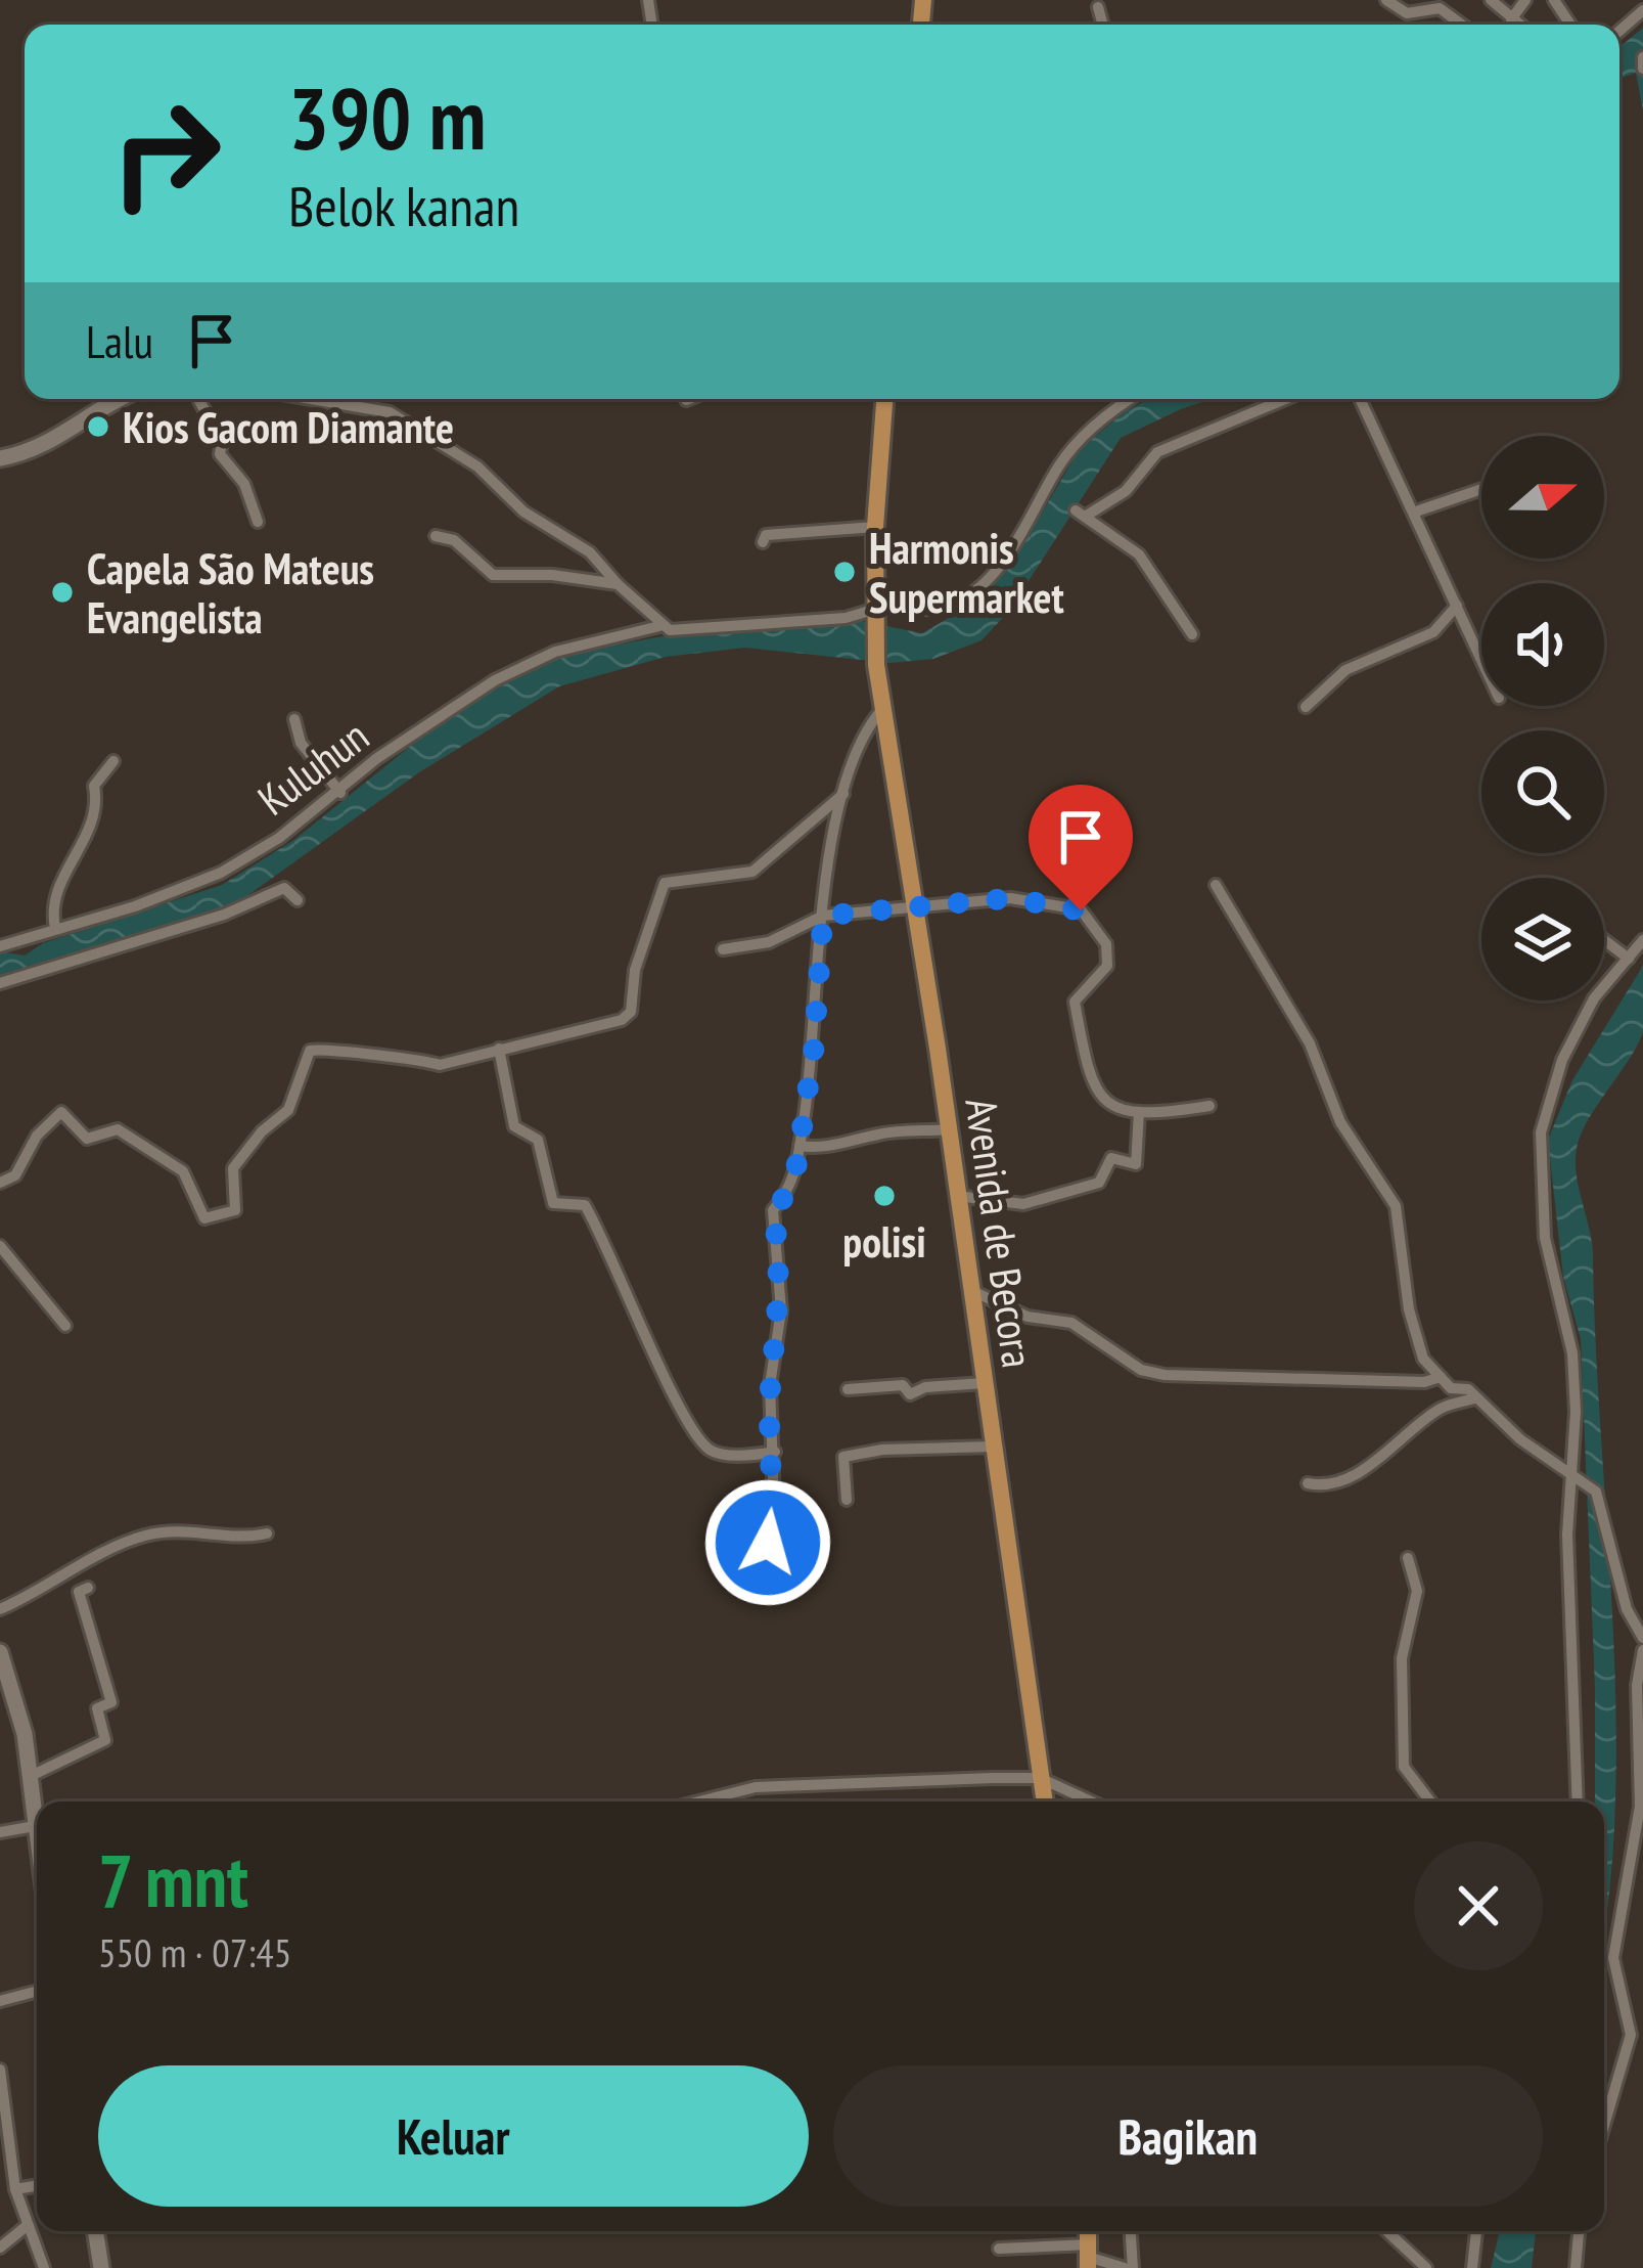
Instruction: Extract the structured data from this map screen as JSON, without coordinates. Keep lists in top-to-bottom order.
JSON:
{
  "streets": {
    "main road": ["Avenida de Becora"],
    "street": ["Kuluhun"]
  },
  "crossings": [
    ["Kuluhun", "Avenida de Becora"]
  ],
  "places": [
    "Kios Gacom Diamante",
    "Harmonis Supermarket",
    "Capela São Mateus Evangelista",
    "polisi"
  ],
  "north": "right",
  "page": {
    "turn": ["390 m", "Belok kanan"],
    "then": "Lalu",
    "heading": ["7 mnt", "550 m · 07:45"],
    "buttons": ["Keluar", "Bagikan"]
  }
}
